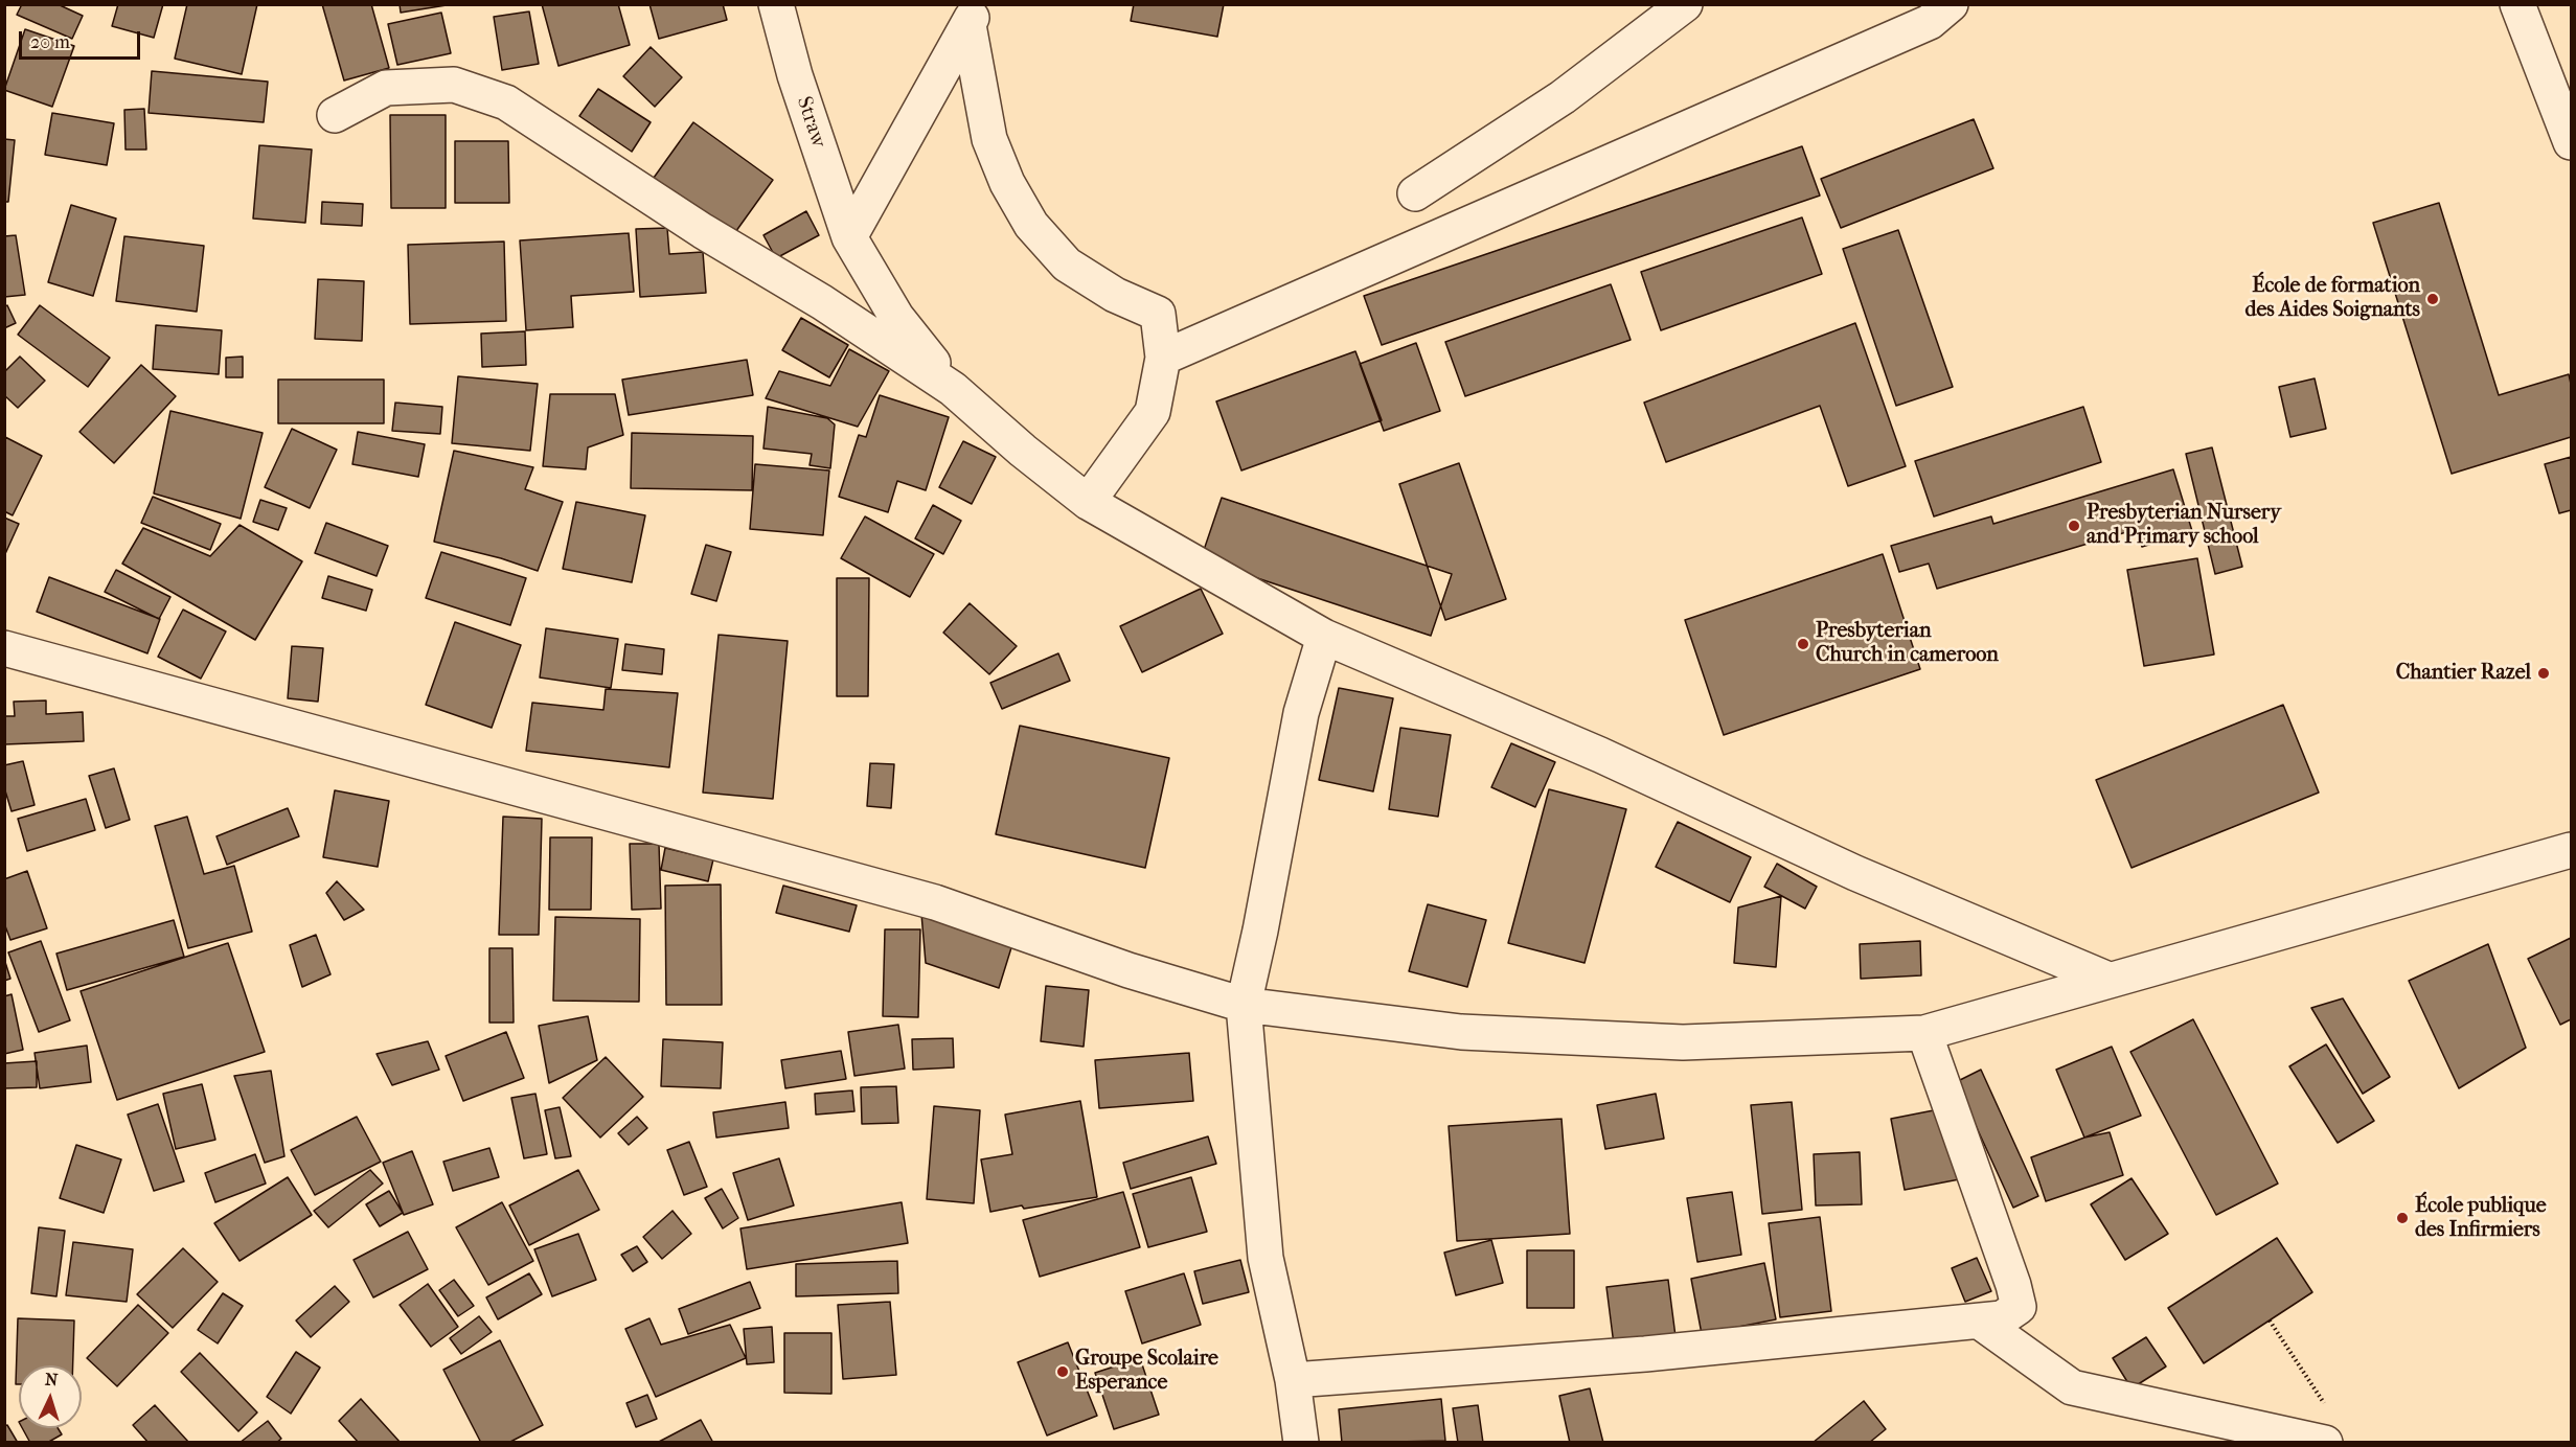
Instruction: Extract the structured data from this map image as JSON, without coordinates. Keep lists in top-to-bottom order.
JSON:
{
  "streets": {
    "street": ["Straw"]
  },
  "places": [
    "École de formation des Aides Soignants",
    "Presbyterian Nursery and Primary school",
    "Presbyterian Church in cameroon",
    "Chantier Razel",
    "École publique des Infirmiers",
    "Groupe Scolaire Esperance"
  ],
  "scale_bar": "20 m",
  "north": "top"
}
